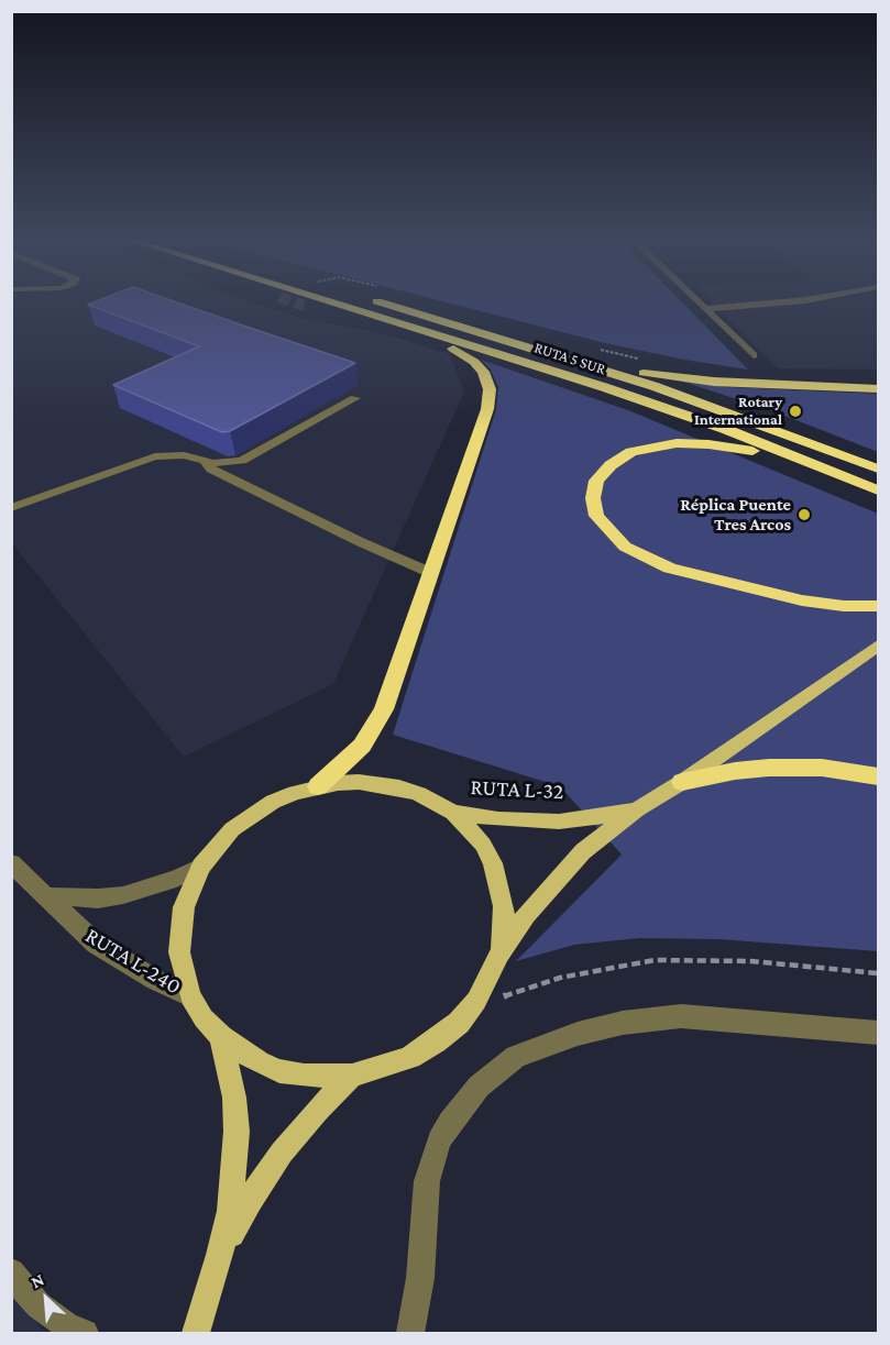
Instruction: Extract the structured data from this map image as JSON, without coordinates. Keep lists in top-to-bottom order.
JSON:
{
  "streets": {
    "highway": ["RUTA 5 SUR"],
    "main road": ["RUTA L-32"],
    "street": ["RUTA L-240"]
  },
  "crossings": [
    ["RUTA L-32", "RUTA L-240"]
  ],
  "places": ["Rotary International", "Réplica Puente Tres Arcos"],
  "north": "top left"
}
